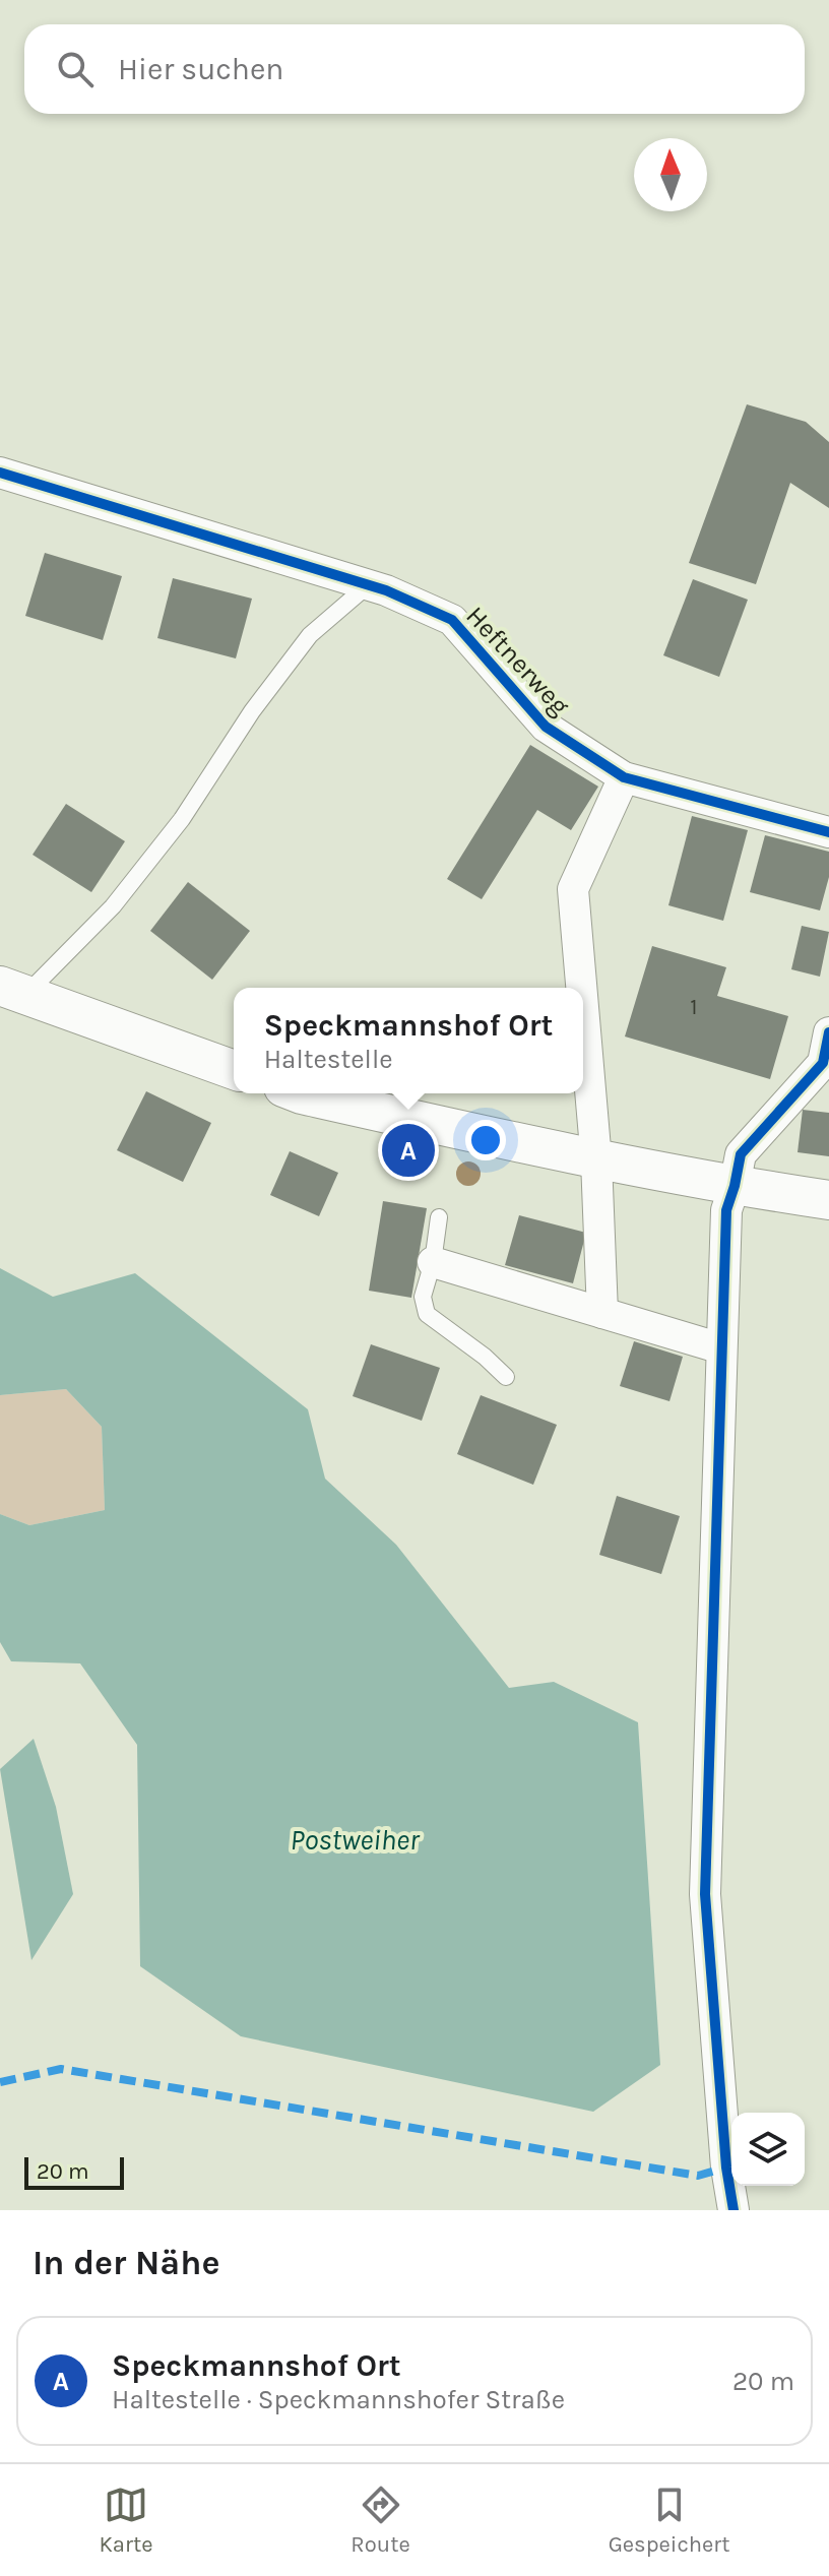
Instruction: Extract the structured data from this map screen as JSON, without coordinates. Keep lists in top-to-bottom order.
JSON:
{
  "streets": {
    "street": ["Heftnerweg"]
  },
  "water": ["Postweiher"],
  "house_numbers": ["1"],
  "scale_bar": "20 m",
  "north": "top",
  "page": {
    "search": "Hier suchen",
    "popup": ["Speckmannshof Ort", "Haltestelle"],
    "pins": "A",
    "scale": "20 m",
    "heading": "In der Nähe",
    "list": [
      {
        "mark": "A",
        "name": "Speckmannshof Ort",
        "note": "Haltestelle · Speckmannshofer Straße",
        "value": "20 m"
      }
    ],
    "nav": ["Karte", "Route", "Gespeichert"]
  }
}
